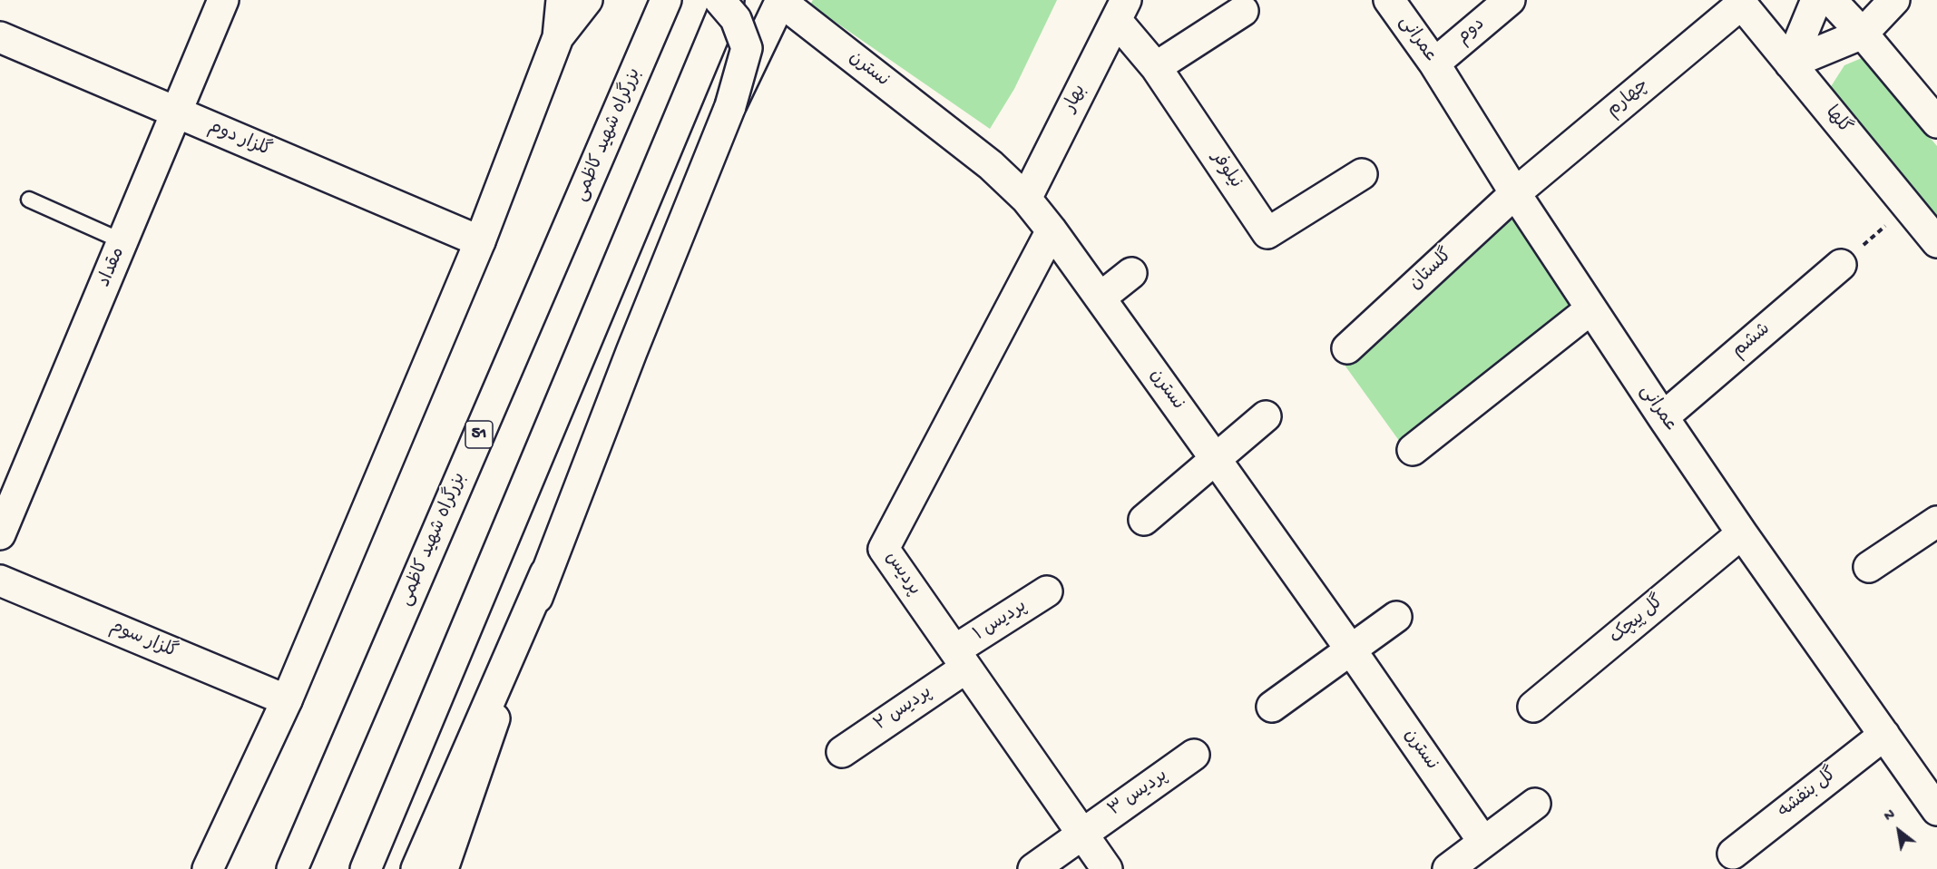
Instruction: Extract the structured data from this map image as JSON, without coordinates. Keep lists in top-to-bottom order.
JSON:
{
  "streets": {
    "main road": [
      "دوم",
      "عمرانی",
      "نسترن",
      "بهار",
      "چهارم",
      "گلها",
      "بزرگراه شهید کاظمی",
      "گلزار دوم",
      "نیلوفر",
      "مقداد",
      "گلستان",
      "ششم",
      "51",
      "پردیس",
      "گل پیچک",
      "پردیس ۱",
      "گلزار سوم",
      "پردیس ۲",
      "پردیس ۳",
      "گل بنفشه"
    ]
  },
  "crossings": [
    ["دوم", "عمرانی"],
    ["عمرانی", "چهارم"],
    ["عمرانی", "گلستان"],
    ["عمرانی", "ششم"],
    ["عمرانی", "گل پیچک"],
    ["عمرانی", "گل بنفشه"],
    ["نسترن", "بهار"],
    ["نسترن", "پردیس"],
    ["بهار", "نیلوفر"],
    ["چهارم", "گلها"],
    ["چهارم", "گلستان"],
    ["گلزار دوم", "مقداد"],
    ["پردیس", "پردیس ۱"],
    ["پردیس", "پردیس ۲"],
    ["پردیس", "پردیس ۳"],
    ["پردیس ۱", "پردیس ۲"]
  ],
  "north": "top left"
}
